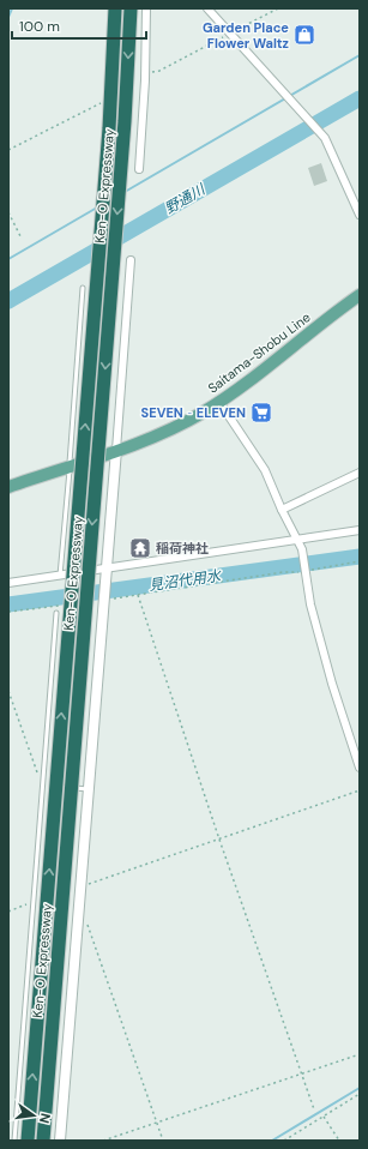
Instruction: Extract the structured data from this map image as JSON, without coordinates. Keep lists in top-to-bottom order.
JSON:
{
  "streets": {
    "highway": ["Ken-O Expressway"],
    "main road": ["Saitama-Shobu Line"]
  },
  "water": ["野通川", "見沼代用水"],
  "places": {
    "shop": ["Garden Place Flower Waltz"],
    "supermarket": ["SEVEN‐ELEVEN"],
    "temple": ["稲荷神社"]
  },
  "scale_bar": "100 m",
  "north": "right"
}
